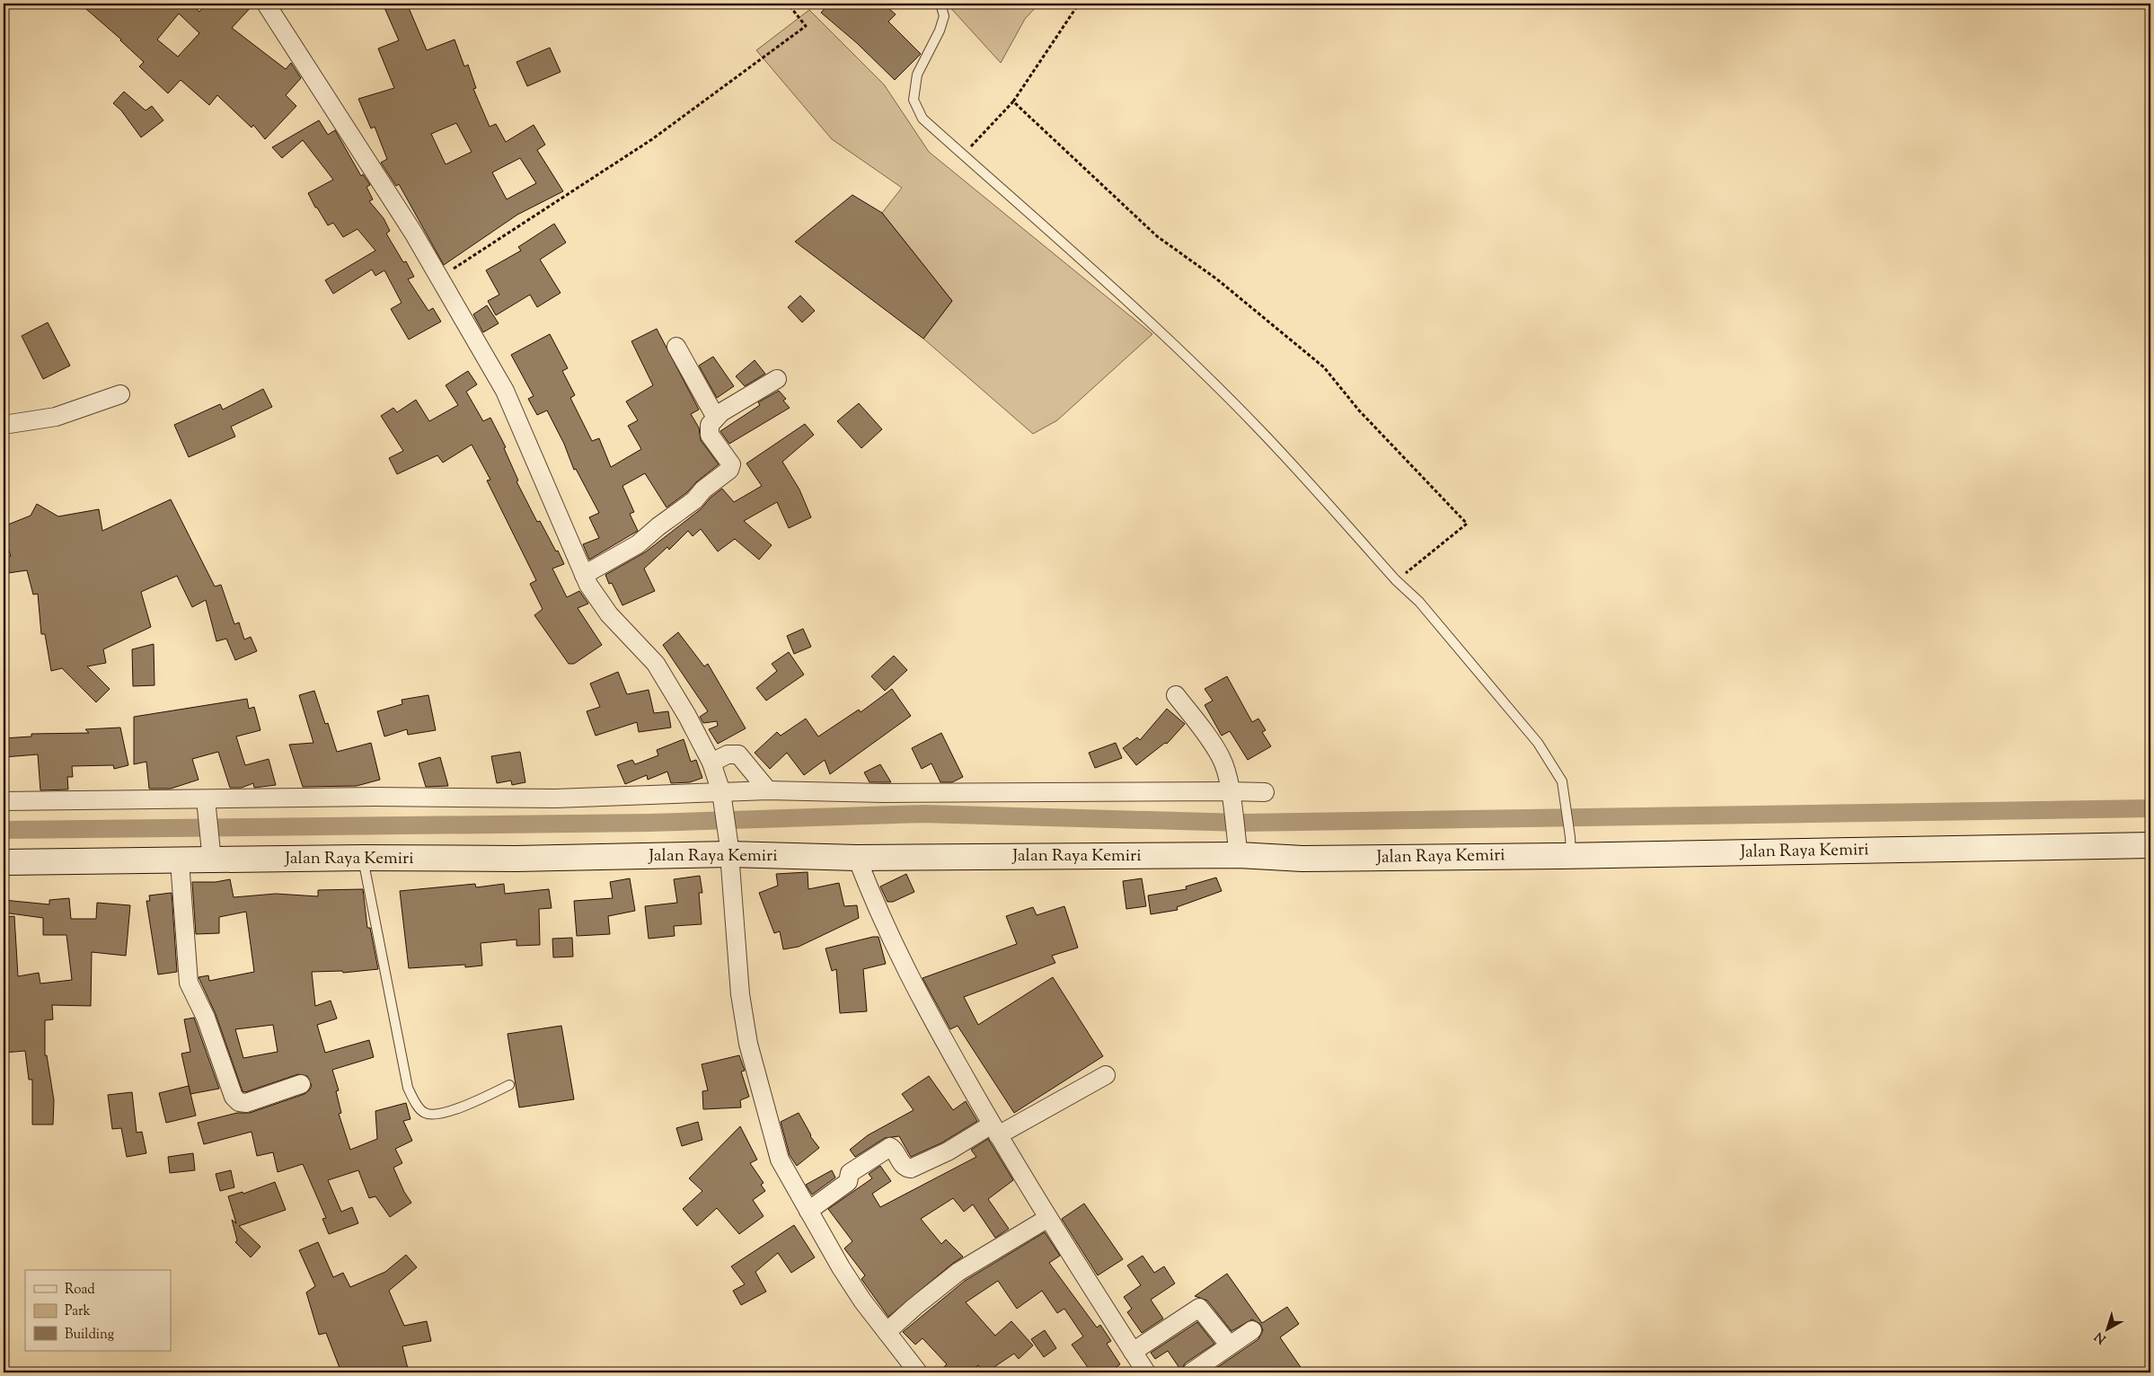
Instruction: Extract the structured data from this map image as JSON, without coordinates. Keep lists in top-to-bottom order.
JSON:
{
  "streets": {
    "main road": ["Jalan Raya Kemiri"]
  },
  "legend": ["Road", "Park", "Building"],
  "north": "bottom left"
}
